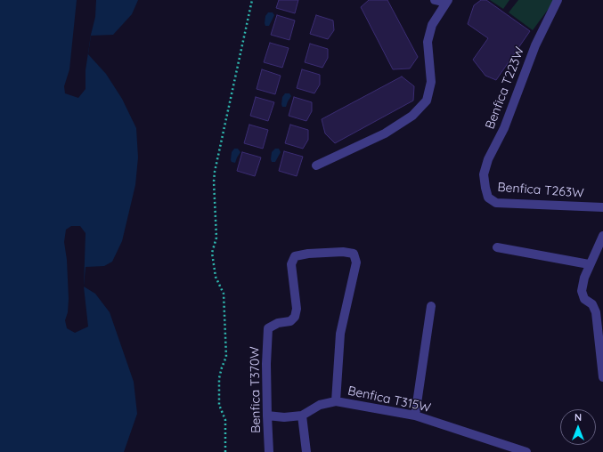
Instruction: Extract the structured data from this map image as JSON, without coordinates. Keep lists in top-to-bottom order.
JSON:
{
  "streets": {
    "street": [
      "Benfica T223W",
      "Benfica T263W",
      "Benfica T370W",
      "Benfica T315W"
    ]
  },
  "crossings": [
    ["Benfica T223W", "Benfica T263W"],
    ["Benfica T370W", "Benfica T315W"]
  ],
  "north": "top"
}
